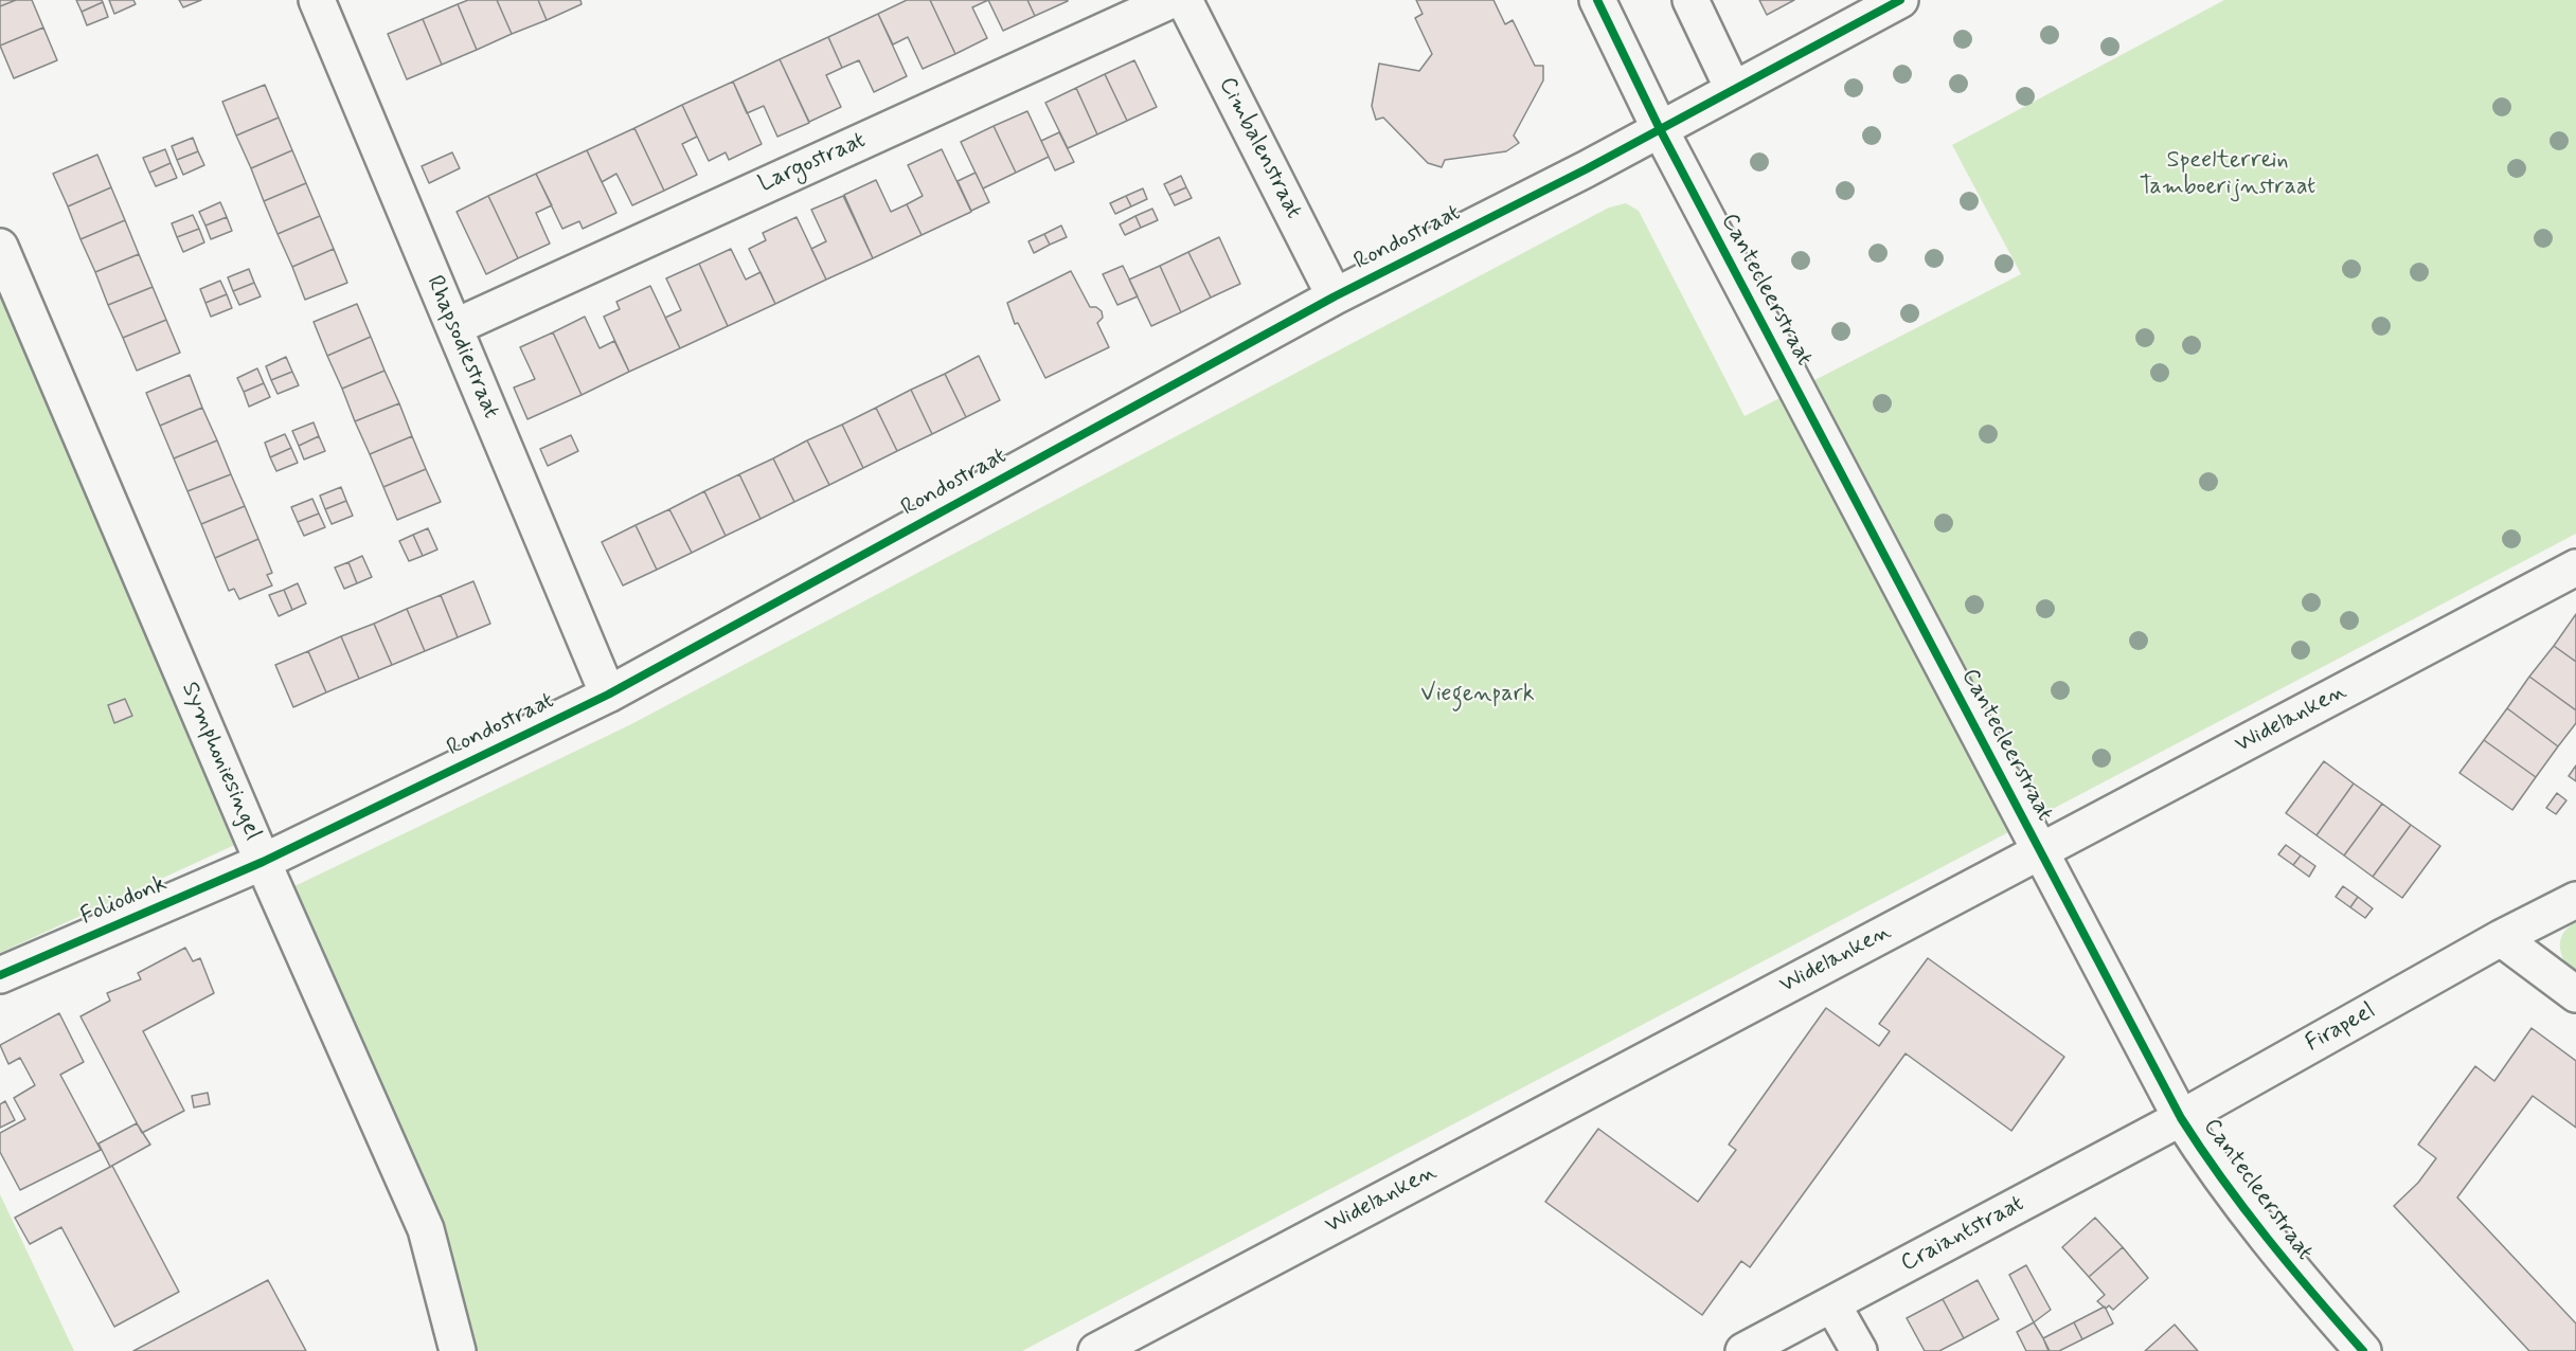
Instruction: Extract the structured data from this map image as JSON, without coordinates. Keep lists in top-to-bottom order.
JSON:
{
  "streets": {
    "street": [
      "Cimbalenstraat",
      "Largostraat",
      "Rondostraat",
      "Cantecleerstraat",
      "Rhapsodiestraat",
      "Widelanken",
      "Symphoniesingel",
      "Foliodonk",
      "Firapeel",
      "Craiantstraat"
    ]
  },
  "crossings": [
    ["Cimbalenstraat", "Rondostraat"],
    ["Largostraat", "Rhapsodiestraat"],
    ["Rondostraat", "Cantecleerstraat"],
    ["Rondostraat", "Rhapsodiestraat"],
    ["Rondostraat", "Symphoniesingel"],
    ["Rondostraat", "Foliodonk"],
    ["Cantecleerstraat", "Widelanken"],
    ["Cantecleerstraat", "Firapeel"],
    ["Cantecleerstraat", "Craiantstraat"],
    ["Symphoniesingel", "Foliodonk"],
    ["Firapeel", "Craiantstraat"]
  ],
  "parks": ["Speelterrein Tamboerijnstraat", "Viegenpark"]
}
